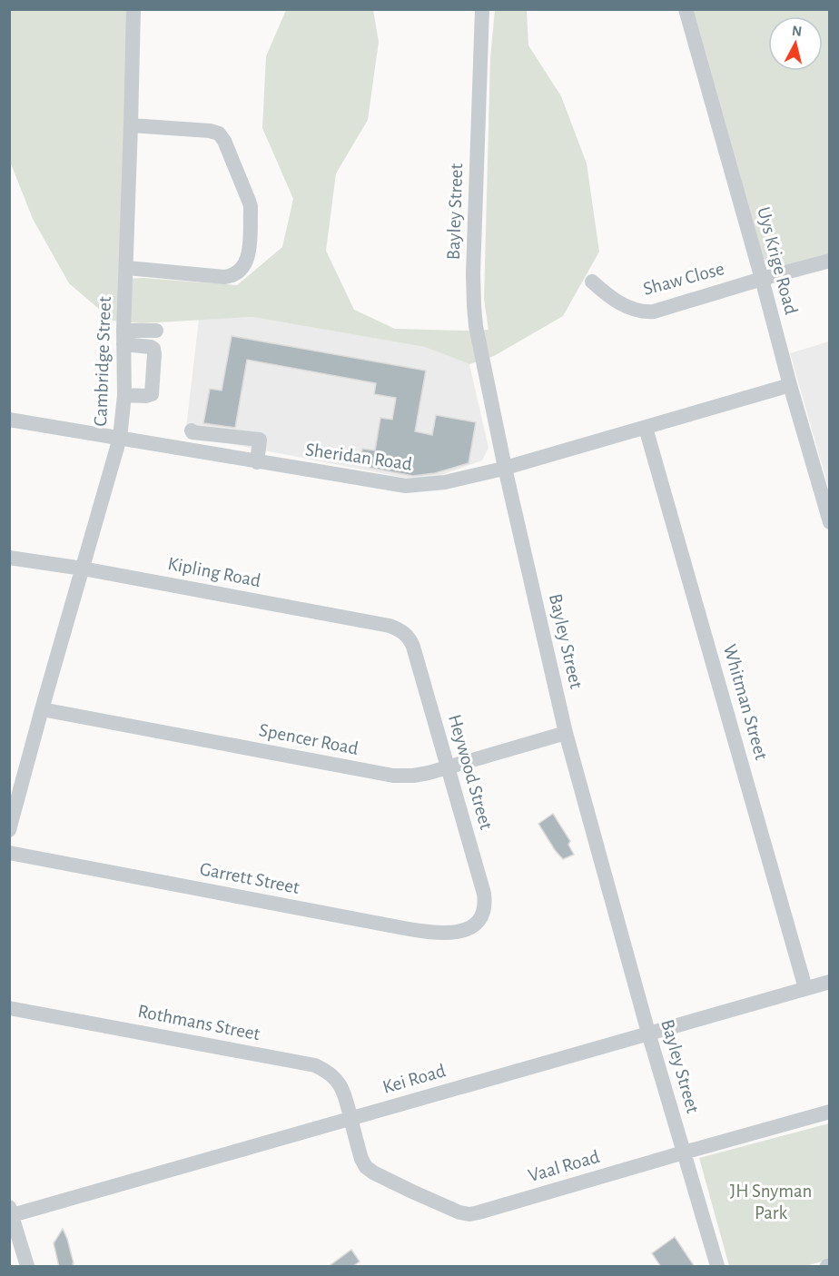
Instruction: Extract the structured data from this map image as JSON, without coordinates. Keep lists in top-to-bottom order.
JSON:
{
  "streets": {
    "street": [
      "Bayley Street",
      "Uys Krige Road",
      "Shaw Close",
      "Cambridge Street",
      "Sheridan Road",
      "Kipling Road",
      "Whitman Street",
      "Spencer Road",
      "Heywood Street",
      "Garrett Street",
      "Rothmans Street",
      "Kei Road",
      "Vaal Road"
    ]
  },
  "crossings": [
    ["Bayley Street", "Sheridan Road"],
    ["Bayley Street", "Spencer Road"],
    ["Bayley Street", "Kei Road"],
    ["Bayley Street", "Vaal Road"],
    ["Uys Krige Road", "Shaw Close"],
    ["Uys Krige Road", "Sheridan Road"],
    ["Cambridge Street", "Sheridan Road"],
    ["Cambridge Street", "Kipling Road"],
    ["Cambridge Street", "Spencer Road"],
    ["Sheridan Road", "Whitman Street"],
    ["Kipling Road", "Heywood Street"],
    ["Whitman Street", "Kei Road"],
    ["Spencer Road", "Heywood Street"],
    ["Heywood Street", "Garrett Street"],
    ["Rothmans Street", "Kei Road"],
    ["Rothmans Street", "Vaal Road"],
    ["Kei Road", "Vaal Road"]
  ],
  "parks": ["JH Snyman Park"],
  "north": "top"
}
